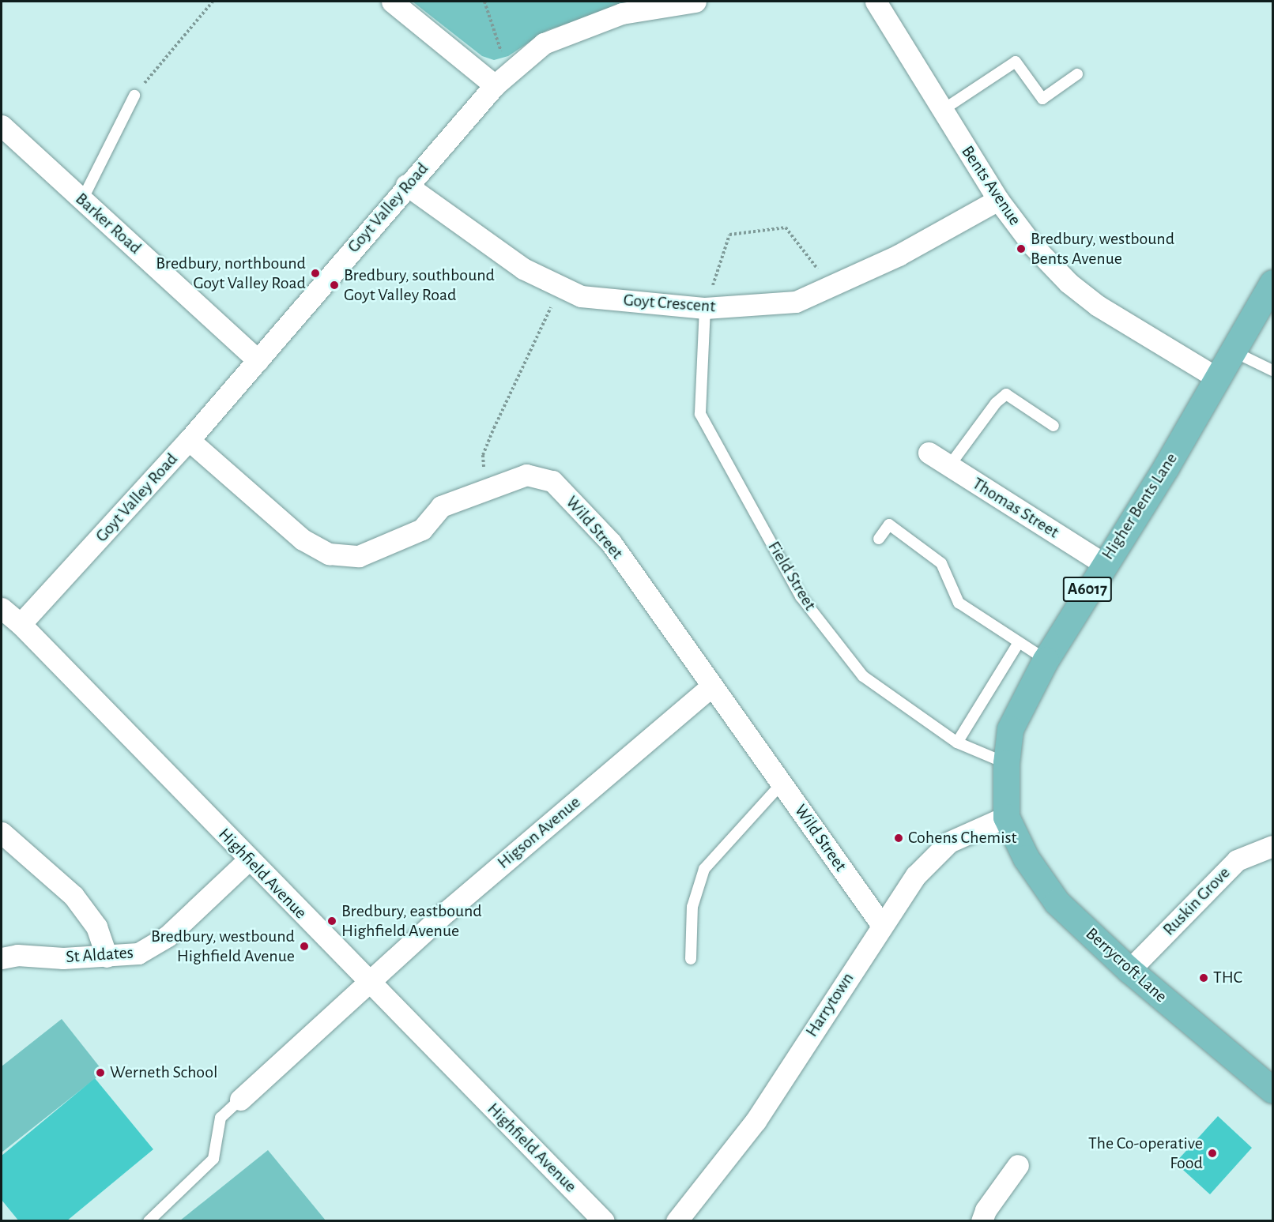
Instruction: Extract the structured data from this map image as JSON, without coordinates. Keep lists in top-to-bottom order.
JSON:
{
  "streets": {
    "main road": ["Higher Bents Lane", "A6017", "Berrycroft Lane"],
    "street": [
      "Bents Avenue",
      "Goyt Valley Road",
      "Barker Road",
      "Goyt Crescent",
      "Thomas Street",
      "Wild Street",
      "Higson Avenue",
      "Highfield Avenue",
      "Ruskin Grove",
      "St Aldates",
      "Harrytown"
    ],
    "lane": ["Field Street"]
  },
  "crossings": [
    ["Bents Avenue", "Goyt Crescent"],
    ["Bents Avenue", "Higher Bents Lane"],
    ["Goyt Valley Road", "Barker Road"],
    ["Goyt Valley Road", "Goyt Crescent"],
    ["Goyt Valley Road", "Wild Street"],
    ["Goyt Valley Road", "Highfield Avenue"],
    ["Goyt Crescent", "Field Street"],
    ["Higher Bents Lane", "Thomas Street"],
    ["Higher Bents Lane", "Field Street"],
    ["Higher Bents Lane", "Berrycroft Lane"],
    ["Higher Bents Lane", "Harrytown"],
    ["Wild Street", "Higson Avenue"],
    ["Wild Street", "Harrytown"],
    ["Higson Avenue", "Highfield Avenue"],
    ["Highfield Avenue", "St Aldates"],
    ["Ruskin Grove", "Berrycroft Lane"],
    ["Berrycroft Lane", "Harrytown"]
  ],
  "places": [
    "Bredbury, westbound Bents Avenue",
    "Bredbury, northbound Goyt Valley Road",
    "Bredbury, southbound Goyt Valley Road",
    "Cohens Chemist",
    "Bredbury, eastbound Highfield Avenue",
    "Bredbury, westbound Highfield Avenue",
    "THC",
    "Werneth School",
    "The Co-operative Food"
  ]
}
